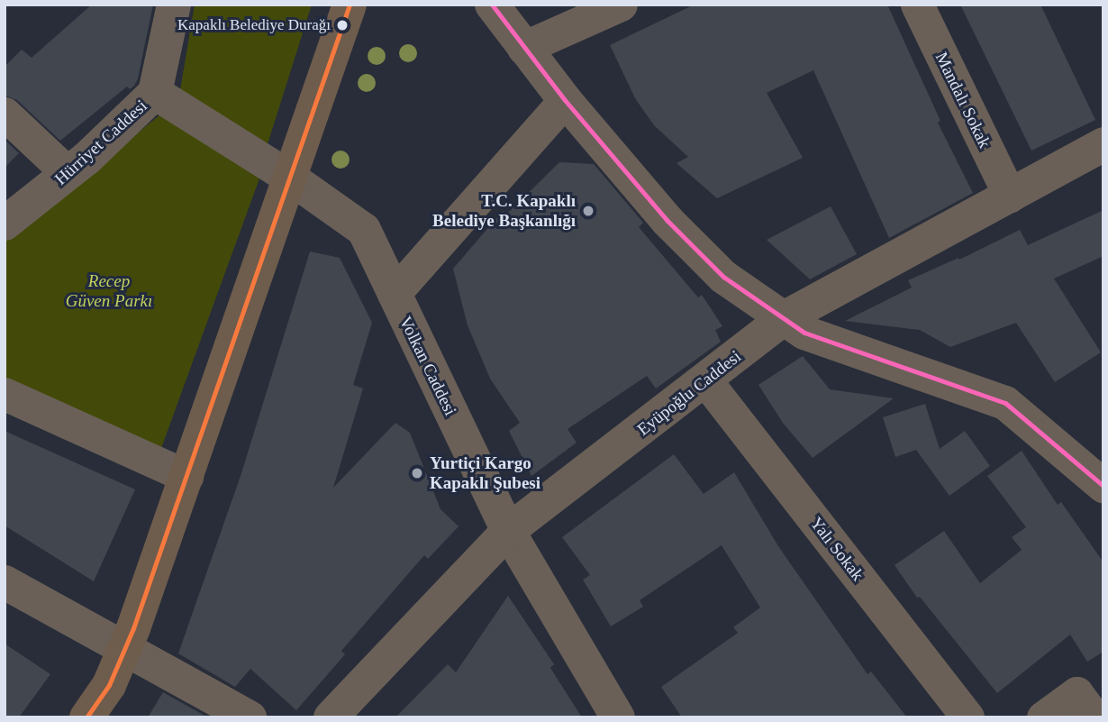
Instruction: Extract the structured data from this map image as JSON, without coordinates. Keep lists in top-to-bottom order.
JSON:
{
  "streets": {
    "street": [
      "Mandalı Sokak",
      "Hürriyet Caddesi",
      "Volkan Caddesi",
      "Eyüpoğlu Caddesi",
      "Yalı Sokak"
    ]
  },
  "crossings": [
    ["Mandalı Sokak", "Eyüpoğlu Caddesi"],
    ["Hürriyet Caddesi", "Volkan Caddesi"],
    ["Volkan Caddesi", "Eyüpoğlu Caddesi"],
    ["Eyüpoğlu Caddesi", "Yalı Sokak"]
  ],
  "parks": ["Recep Güven Parkı"],
  "places": ["Kapaklı Belediye Durağı", "T.C. Kapaklı Belediye Başkanlığı", "Yurtiçi Kargo Kapaklı Şubesi"]
}
